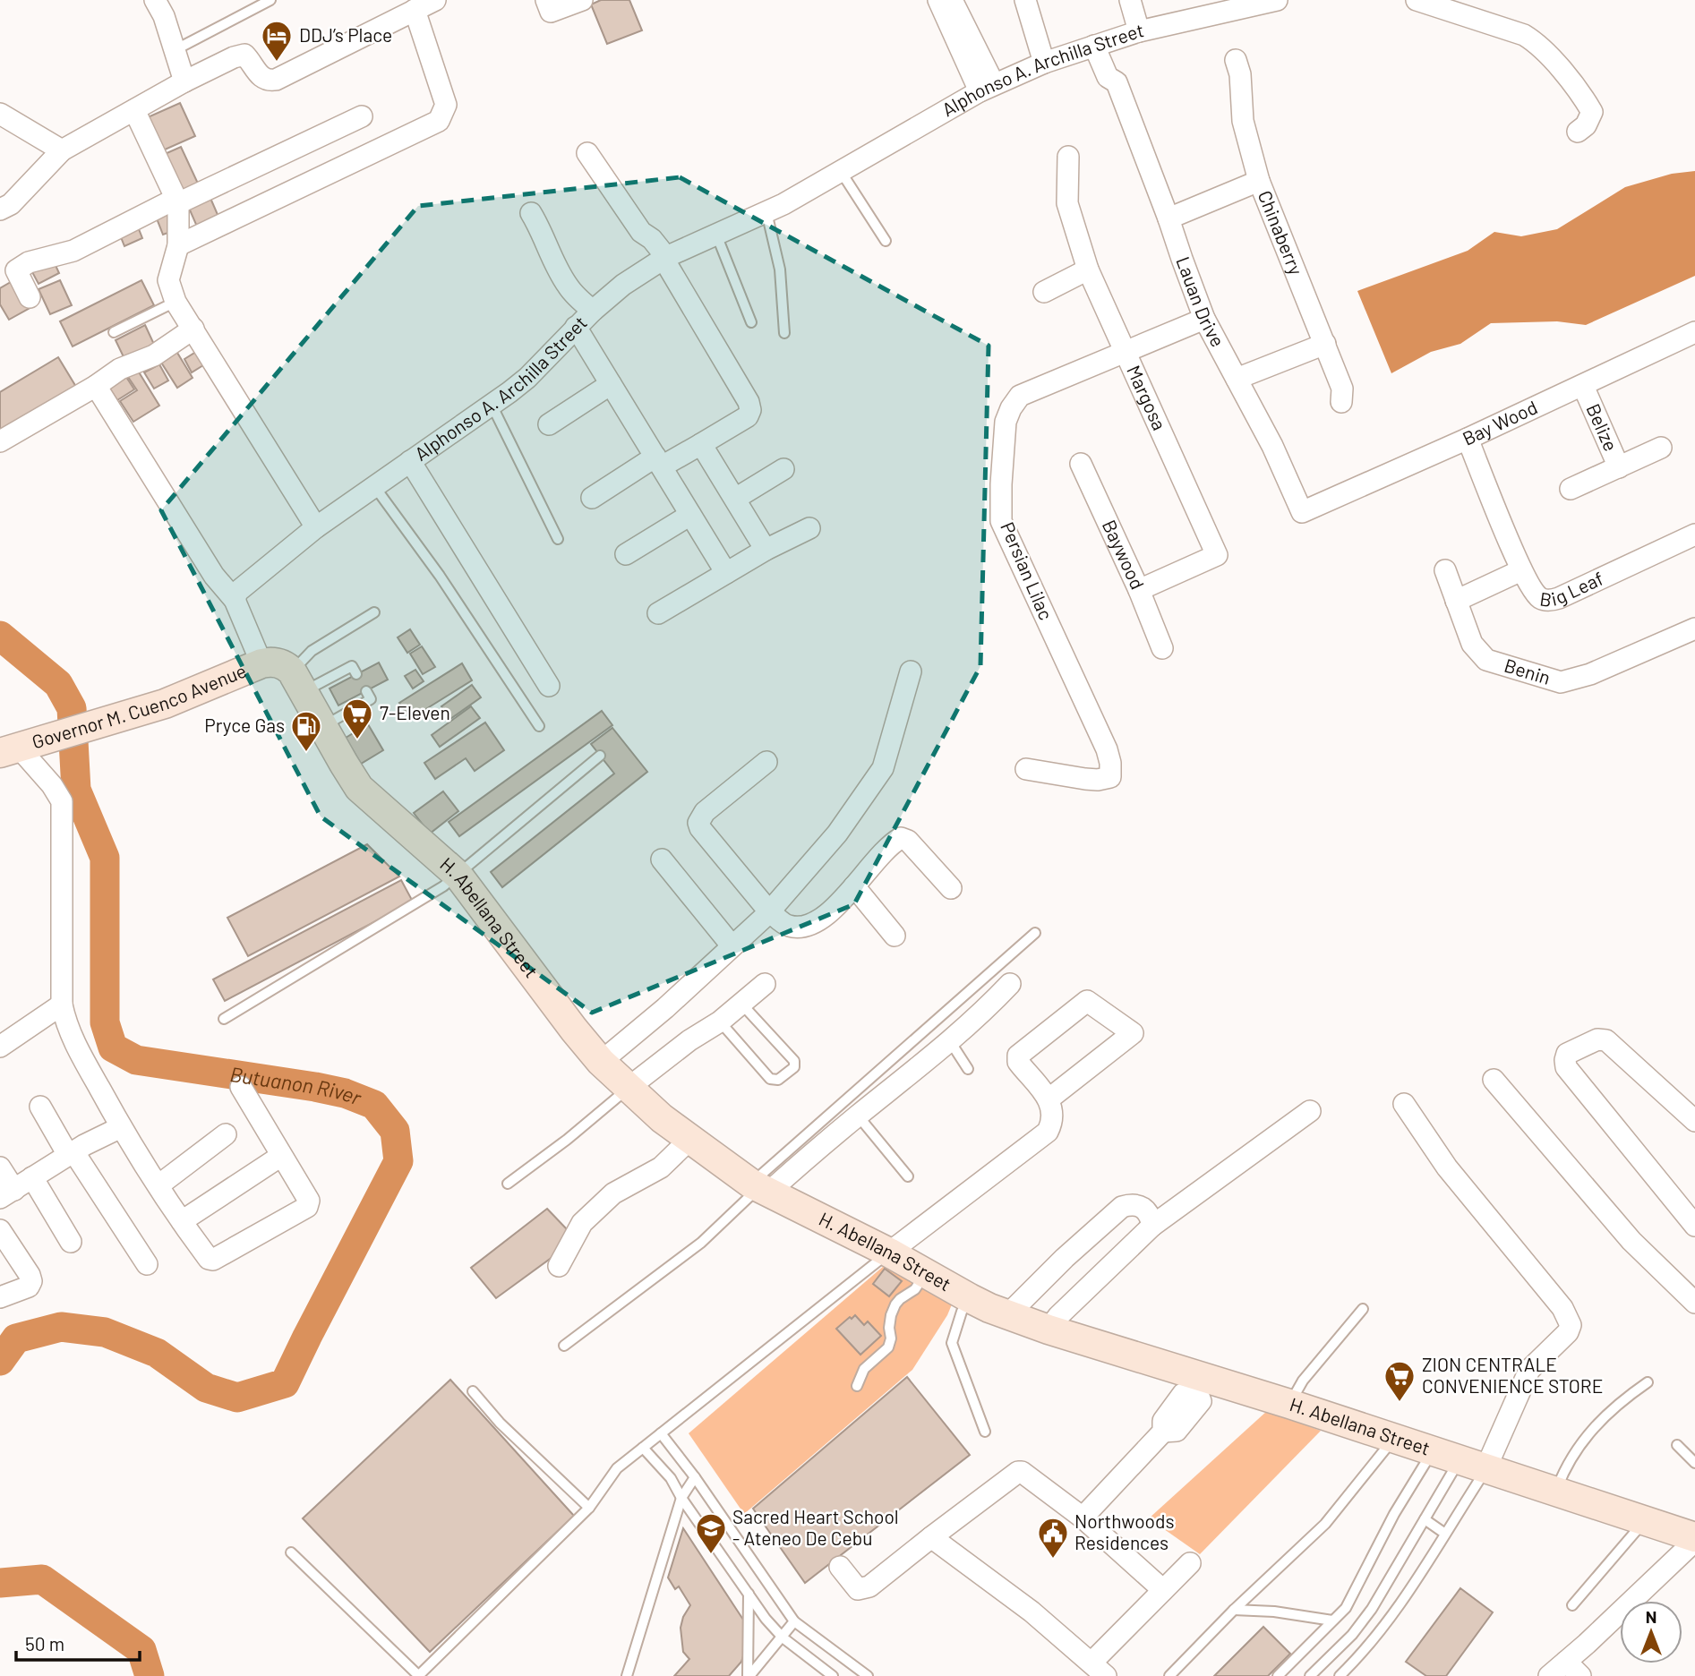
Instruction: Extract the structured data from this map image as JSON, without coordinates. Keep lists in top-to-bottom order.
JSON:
{
  "streets": {
    "main road": ["Governor M. Cuenco Avenue", "H. Abellana Street"],
    "street": [
      "Alphonso A. Archilla Street",
      "Chinaberry",
      "Lauan Drive",
      "Margosa",
      "Bay Wood",
      "Belize",
      "Baywood",
      "Persian Lilac",
      "Big Leaf",
      "Benin"
    ]
  },
  "crossings": [
    ["Alphonso A. Archilla Street", "Lauan Drive"],
    ["Lauan Drive", "Bay Wood"],
    ["Lauan Drive", "Persian Lilac"],
    ["Margosa", "Baywood"],
    ["Margosa", "Persian Lilac"],
    ["Bay Wood", "Belize"],
    ["Bay Wood", "Big Leaf"],
    ["Governor M. Cuenco Avenue", "H. Abellana Street"]
  ],
  "water": ["Butuanon River"],
  "places": {
    "hotel": ["DDJ’s Place"],
    "supermarket": ["7-Eleven", "ZION CENTRALE CONVENIENCE STORE"],
    "fuel station": ["Pryce Gas"],
    "school or university": ["Sacred Heart School - Ateneo De Cebu"],
    "public building": ["Northwoods Residences"]
  },
  "scale_bar": "50 m",
  "north": "top"
}
